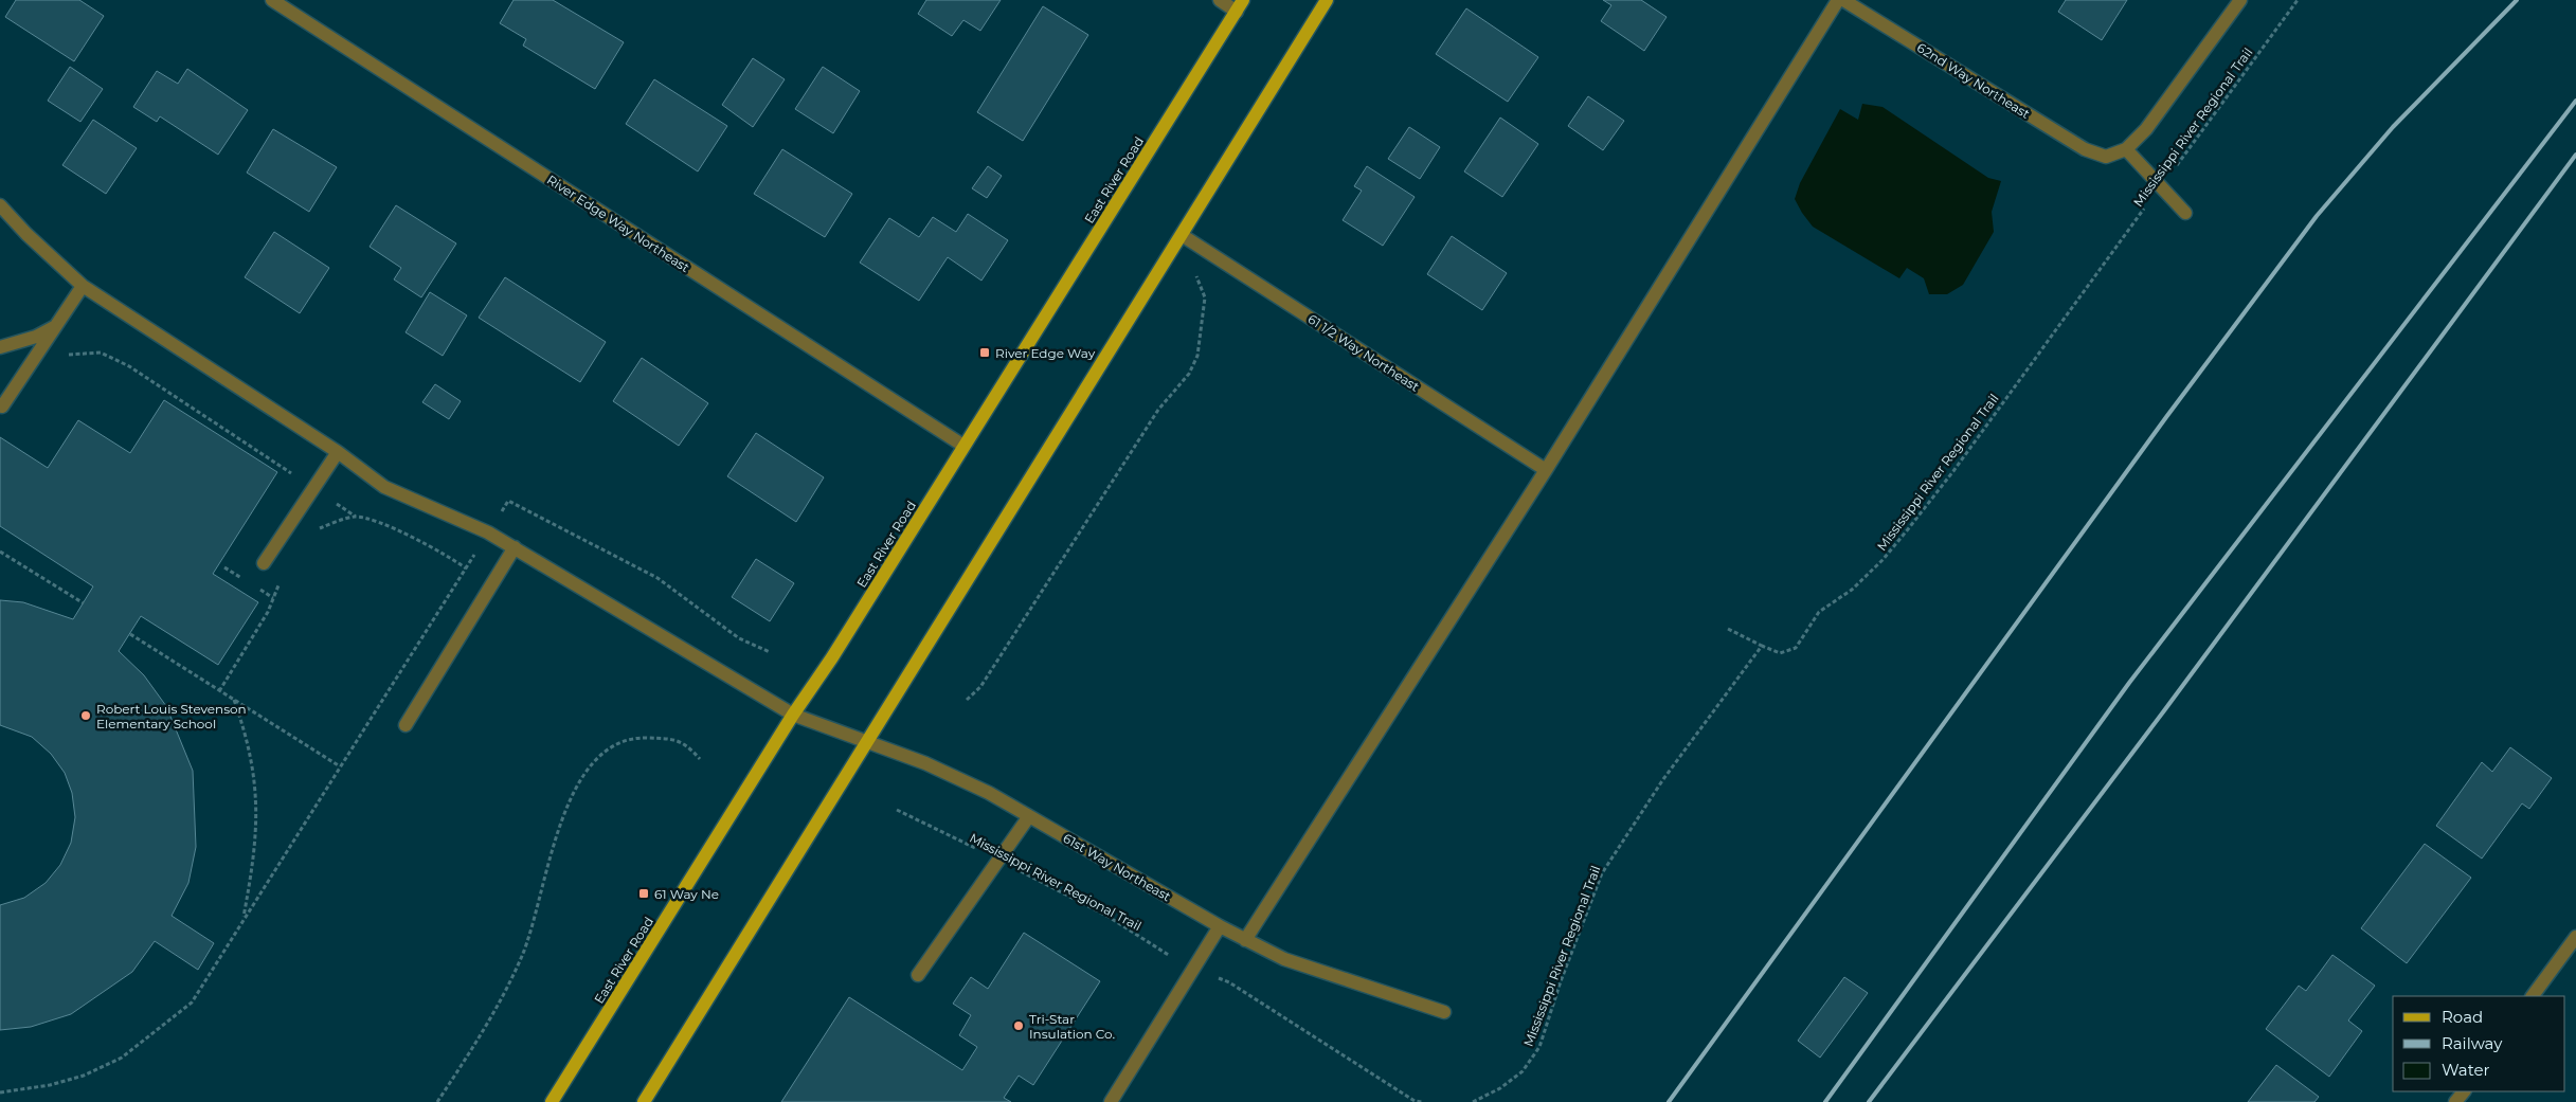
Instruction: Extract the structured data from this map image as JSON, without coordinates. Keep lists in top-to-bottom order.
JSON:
{
  "streets": {
    "main road": ["East River Road"],
    "street": [
      "62nd Way Northeast",
      "River Edge Way Northeast",
      "61 1/2 Way Northeast",
      "61st Way Northeast"
    ],
    "path": ["Mississippi River Regional Trail"]
  },
  "crossings": [
    ["East River Road", "River Edge Way Northeast"],
    ["East River Road", "61st Way Northeast"]
  ],
  "places": {
    "transit": ["River Edge Way", "61 Way Ne"],
    "other": ["Robert Louis Stevenson Elementary School", "Tri-Star Insulation Co."]
  },
  "legend": ["Road", "Railway", "Water"]
}
